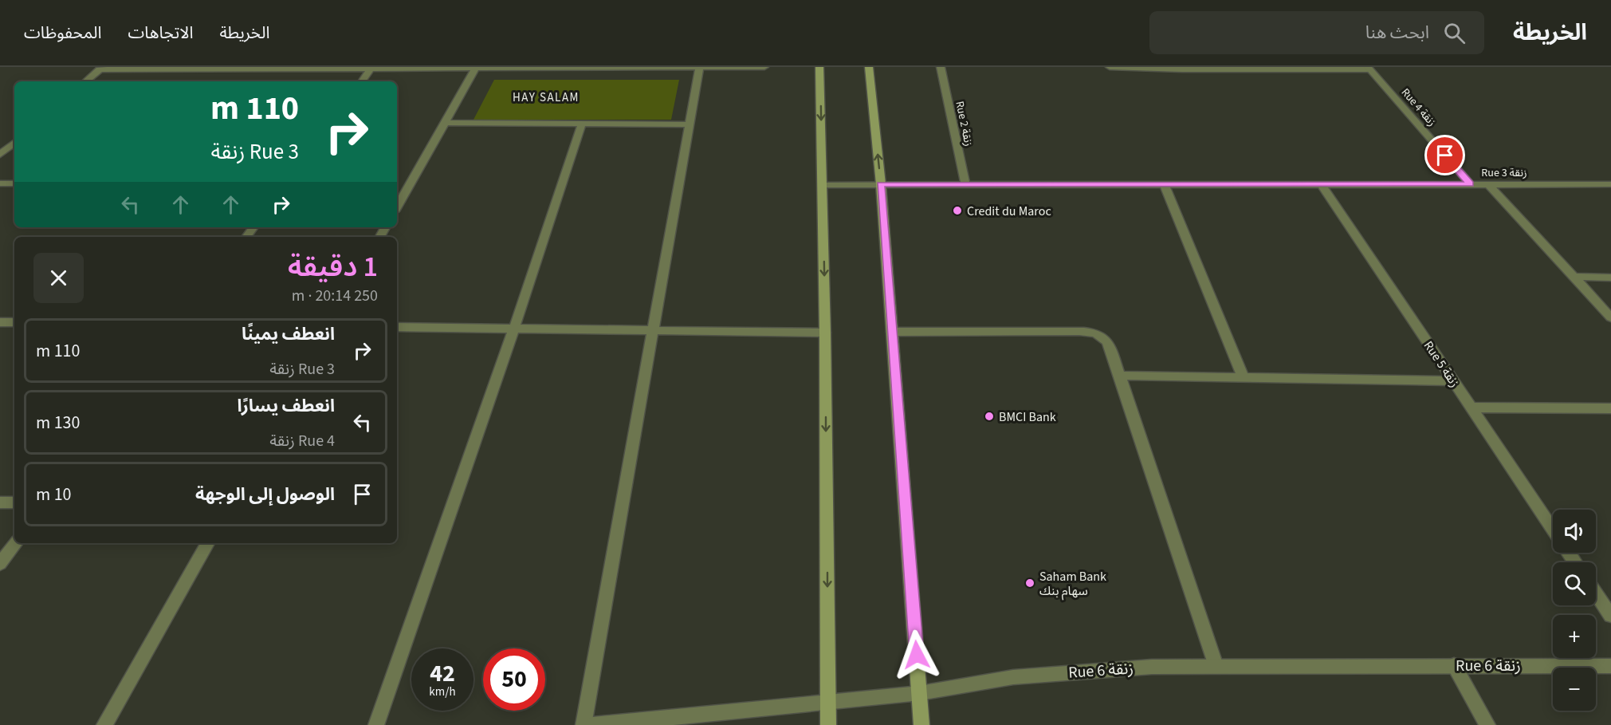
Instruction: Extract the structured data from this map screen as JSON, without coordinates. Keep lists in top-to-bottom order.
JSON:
{
  "streets": {
    "street": [
      "Rue 4 زنقة",
      "Rue 2 زنقة",
      "Rue 3 زنقة",
      "Rue 5 زنقة",
      "Rue 6 زنقة"
    ]
  },
  "crossings": [
    ["Rue 4 زنقة", "Rue 3 زنقة"],
    ["Rue 2 زنقة", "Rue 3 زنقة"],
    ["Rue 3 زنقة", "Rue 5 زنقة"]
  ],
  "districts": ["HAY SALAM"],
  "places": ["Credit du Maroc", "BMCI Bank", "Saham Bank سهام بنك"],
  "page": {
    "header": "الخريطة",
    "search": "ابحث هنا",
    "nav": ["الخريطة", "الاتجاهات", "المحفوظات"],
    "turn": ["110 m", "Rue 3 زنقة"],
    "heading": ["1 دقيقة", "250 m · 20:14"],
    "list": [
      {
        "name": "انعطف يمينًا",
        "note": "Rue 3 زنقة",
        "value": "110 m"
      },
      {
        "name": "انعطف يسارًا",
        "note": "Rue 4 زنقة",
        "value": "130 m"
      },
      {
        "name": "الوصول إلى الوجهة",
        "value": "10 m"
      }
    ],
    "map_buttons": ["+", "−"],
    "speed": "42 km/h",
    "limit": "50"
  }
}
